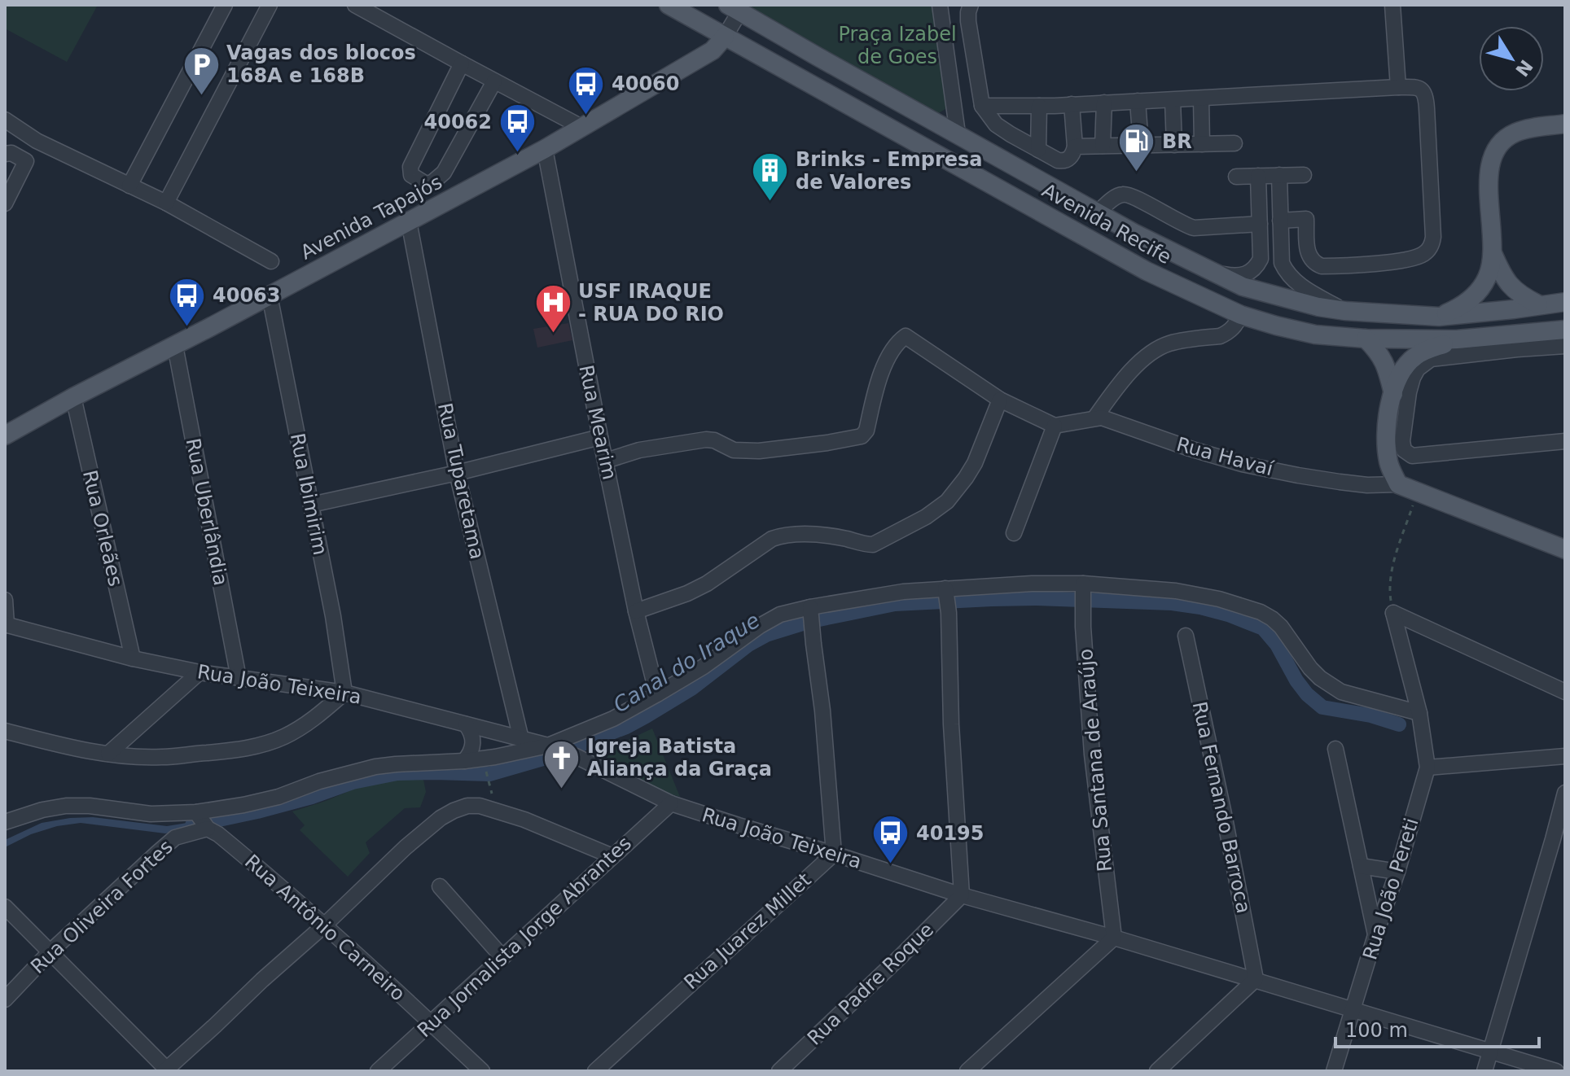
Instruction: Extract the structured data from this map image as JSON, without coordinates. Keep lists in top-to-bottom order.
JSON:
{
  "streets": {
    "main road": ["Avenida Tapajós", "Avenida Recife"],
    "street": [
      "Rua Mearim",
      "Rua Havaí",
      "Rua Tuparetama",
      "Rua Ibimirim",
      "Rua Uberlândia",
      "Rua Orleães",
      "Rua João Teixeira",
      "Rua Santana de Araújo",
      "Rua Fernando Barroca",
      "Rua João Pereti",
      "Rua Oliveira Fortes",
      "Rua Antônio Carneiro",
      "Rua Juarez Millet",
      "Rua Jornalista Jorge Abrantes",
      "Rua Padre Roque"
    ]
  },
  "crossings": [
    ["Avenida Tapajós", "Avenida Recife"],
    ["Avenida Tapajós", "Rua Mearim"],
    ["Avenida Tapajós", "Rua Tuparetama"],
    ["Avenida Tapajós", "Rua Ibimirim"],
    ["Avenida Tapajós", "Rua Uberlândia"],
    ["Avenida Tapajós", "Rua Orleães"],
    ["Rua Tuparetama", "Rua João Teixeira"],
    ["Rua Ibimirim", "Rua João Teixeira"],
    ["Rua Uberlândia", "Rua João Teixeira"],
    ["Rua Orleães", "Rua João Teixeira"],
    ["Rua João Teixeira", "Rua Santana de Araújo"],
    ["Rua João Teixeira", "Rua Fernando Barroca"],
    ["Rua João Teixeira", "Rua João Pereti"],
    ["Rua João Teixeira", "Rua Juarez Millet"],
    ["Rua João Teixeira", "Rua Jornalista Jorge Abrantes"],
    ["Rua João Teixeira", "Rua Padre Roque"],
    ["Rua Oliveira Fortes", "Rua Antônio Carneiro"],
    ["Rua Antônio Carneiro", "Rua Jornalista Jorge Abrantes"]
  ],
  "water": ["Canal do Iraque"],
  "parks": ["Praça Izabel de Goes"],
  "places": {
    "parking": ["Vagas dos blocos 168A e 168B"],
    "bus stop": [
      "40060",
      "40062",
      "40063",
      "40195"
    ],
    "fuel station": ["BR"],
    "building": ["Brinks - Empresa de Valores"],
    "hospital": ["USF IRAQUE - RUA DO RIO"],
    "church": ["Igreja Batista Aliança da Graça"]
  },
  "scale_bar": "100 m",
  "north": "bottom right"
}
